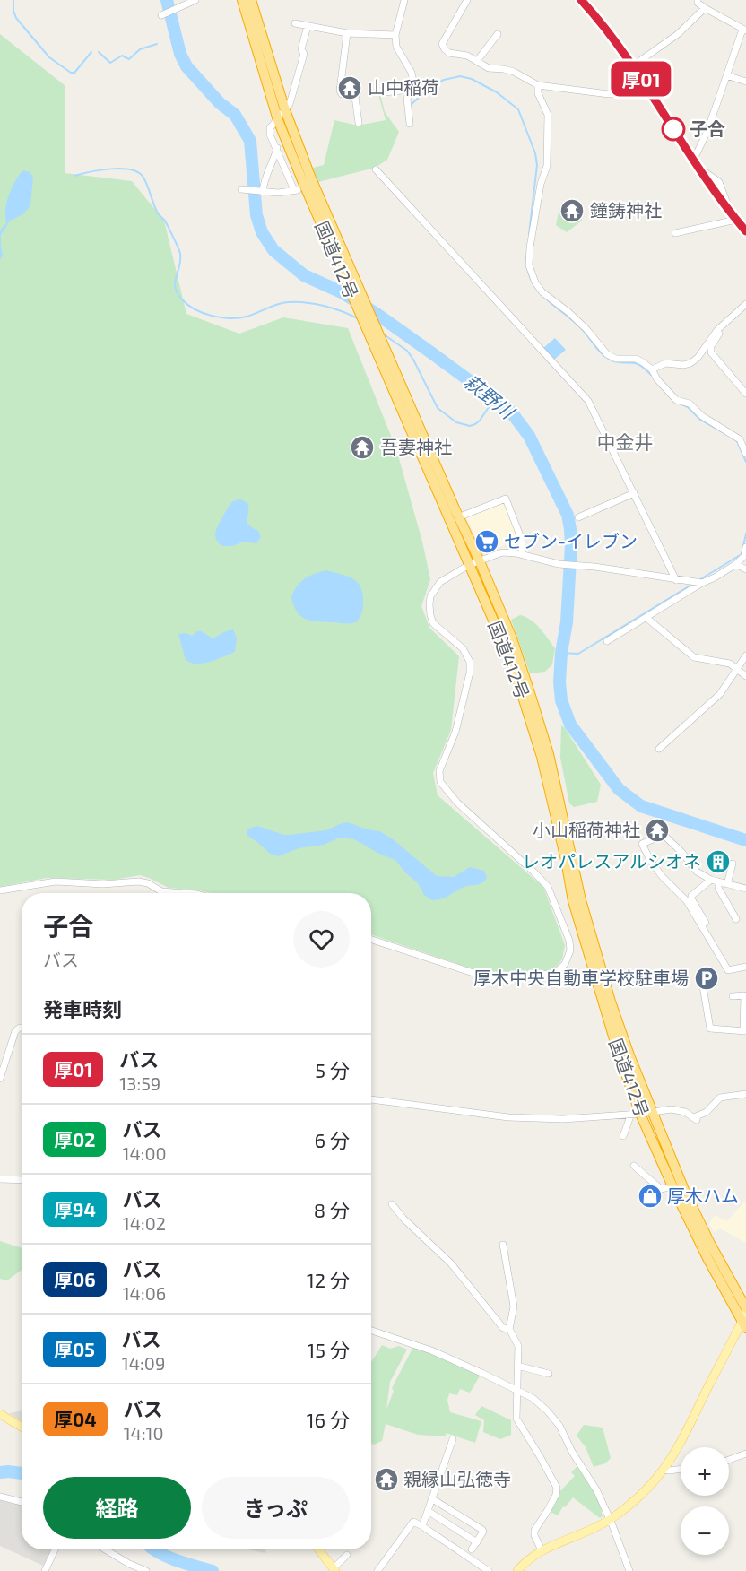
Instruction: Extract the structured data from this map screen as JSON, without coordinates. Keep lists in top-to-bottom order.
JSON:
{
  "streets": {
    "highway": ["国道412号"]
  },
  "districts": ["中金井"],
  "water": ["萩野川"],
  "places": {
    "temple": [
      "山中稲荷",
      "鐘鋳神社",
      "吾妻神社",
      "小山稲荷神社",
      "親縁山弘徳寺"
    ],
    "other": ["子合"],
    "supermarket": ["セブン-イレブン"],
    "building": ["レオパレスアルシオネ"],
    "parking": ["厚木中央自動車学校駐車場"],
    "shop": ["厚木ハム"]
  },
  "lines": ["bus line 厚01"],
  "page": {
    "on_map": "厚01",
    "heading": [
      ["子合", "バス"],
      "発車時刻"
    ],
    "list": [
      {
        "mark": "厚01",
        "name": "バス",
        "note": "13:59",
        "value": "5 分"
      },
      {
        "mark": "厚02",
        "name": "バス",
        "note": "14:00",
        "value": "6 分"
      },
      {
        "mark": "厚94",
        "name": "バス",
        "note": "14:02",
        "value": "8 分"
      },
      {
        "mark": "厚06",
        "name": "バス",
        "note": "14:06",
        "value": "12 分"
      },
      {
        "mark": "厚05",
        "name": "バス",
        "note": "14:09",
        "value": "15 分"
      },
      {
        "mark": "厚04",
        "name": "バス",
        "note": "14:10",
        "value": "16 分"
      }
    ],
    "map_buttons": ["+", "−"],
    "buttons": ["経路", "きっぷ"]
  }
}
